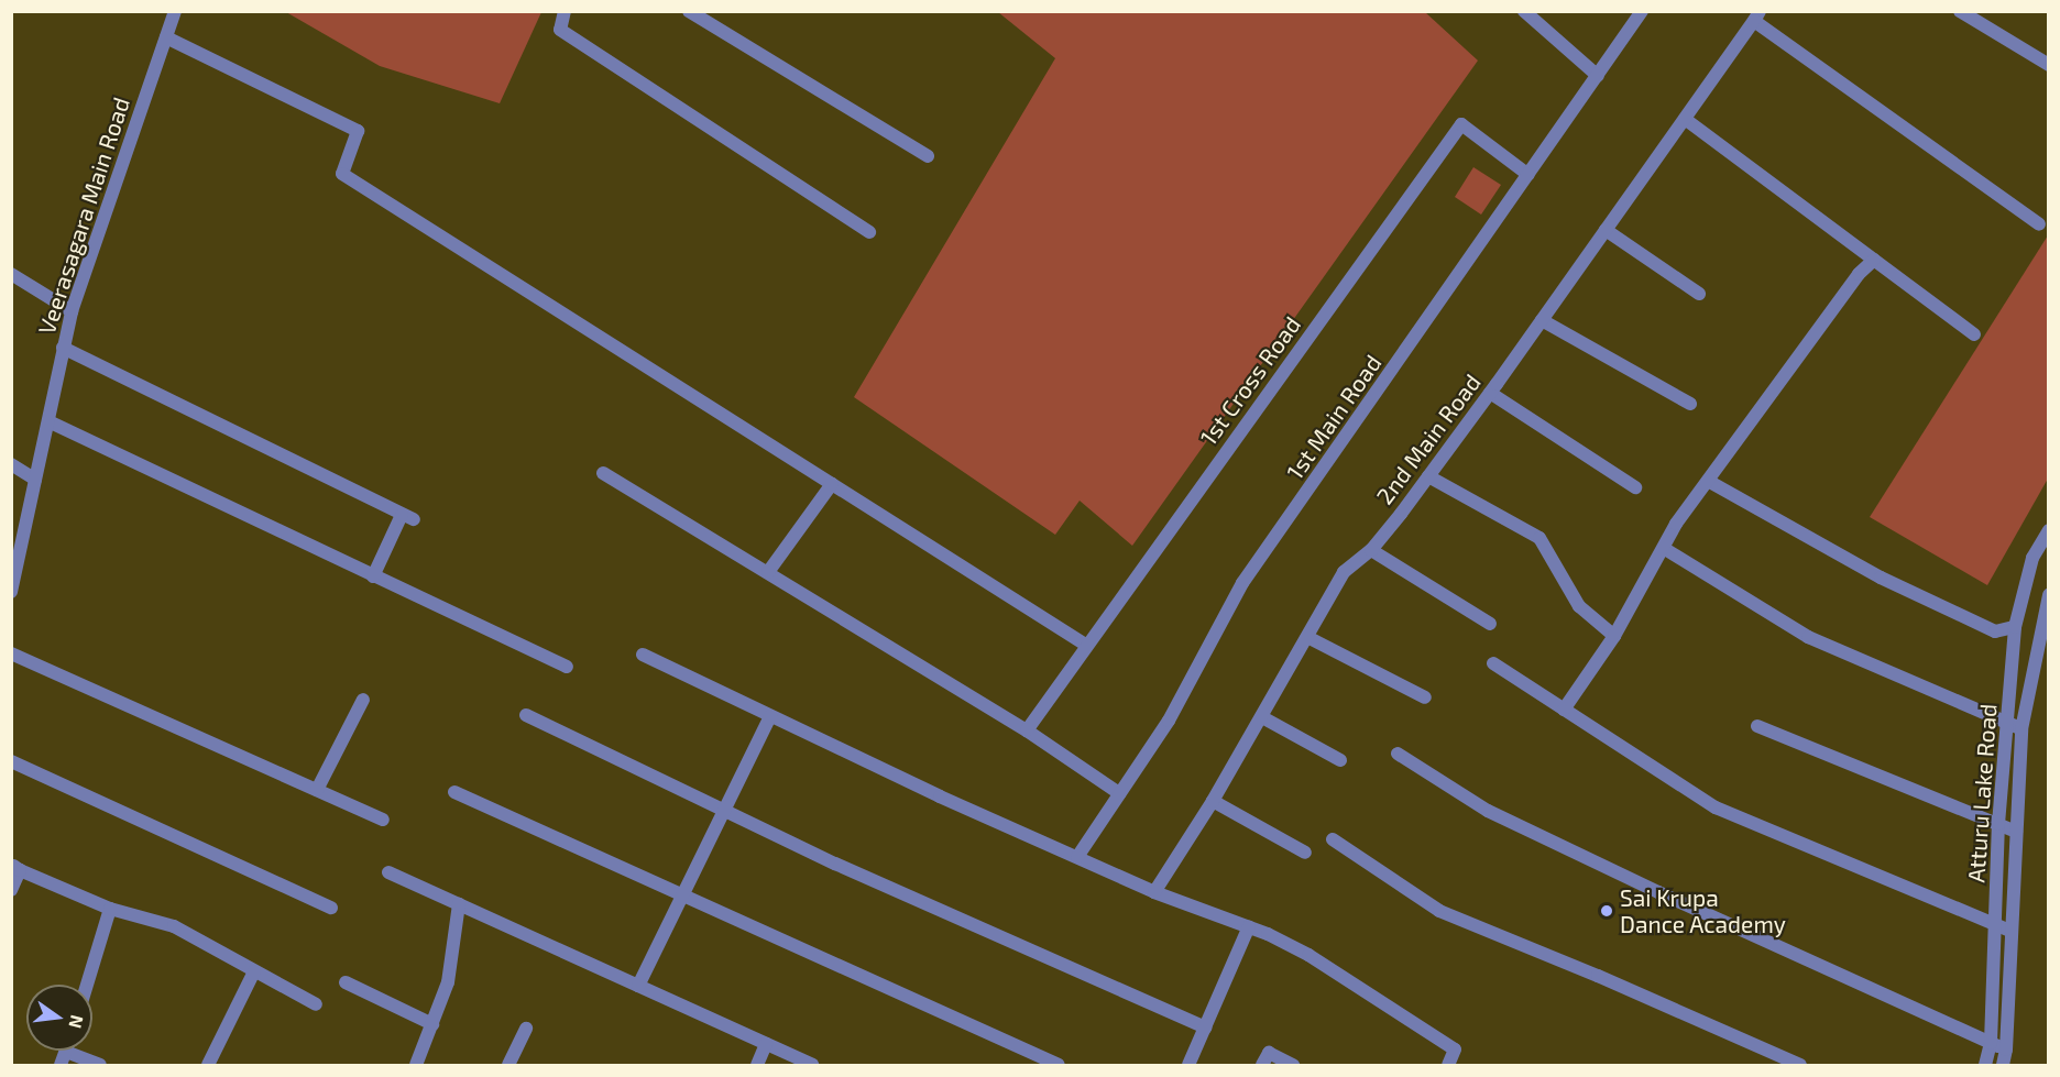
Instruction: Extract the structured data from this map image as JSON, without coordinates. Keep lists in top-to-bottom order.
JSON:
{
  "streets": {
    "street": [
      "Veerasagara Main Road",
      "1st Cross Road",
      "1st Main Road",
      "2nd Main Road",
      "Atturu Lake Road"
    ]
  },
  "crossings": [
    ["1st Cross Road", "1st Main Road"]
  ],
  "places": ["Sai Krupa Dance Academy"],
  "north": "right"
}
